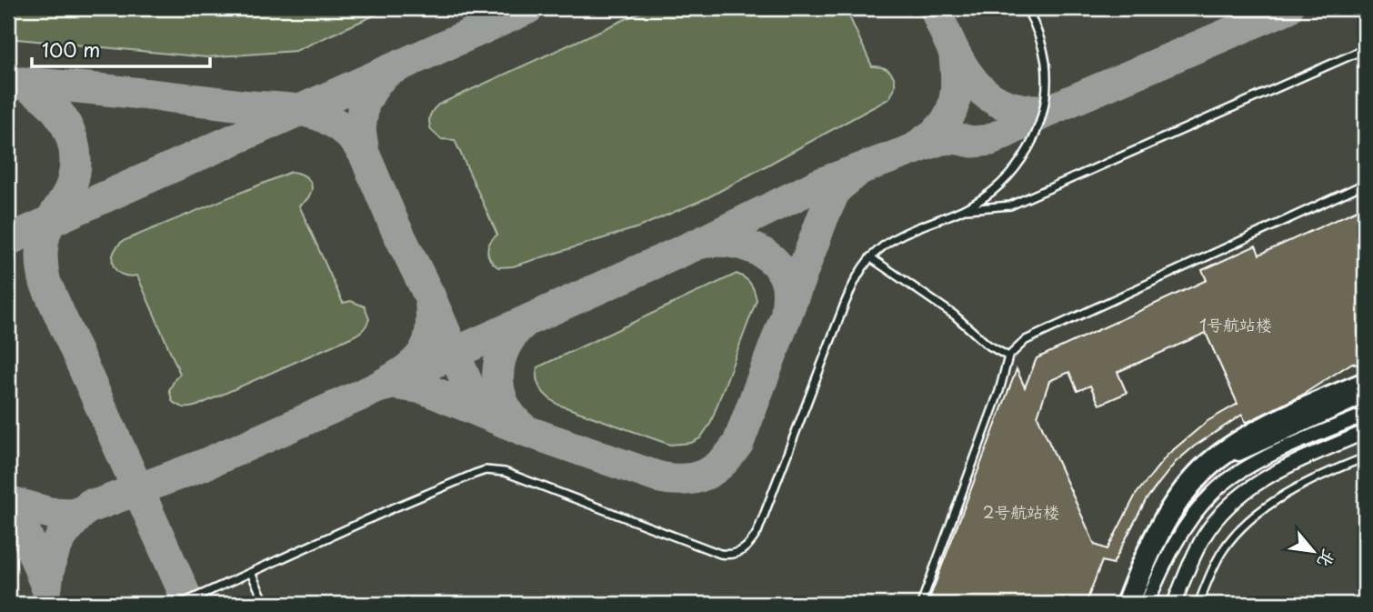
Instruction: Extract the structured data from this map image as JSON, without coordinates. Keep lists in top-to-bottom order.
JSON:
{
  "house_numbers": ["1号航站楼", "2号航站楼"],
  "scale_bar": "100 m",
  "north": "bottom right"
}
